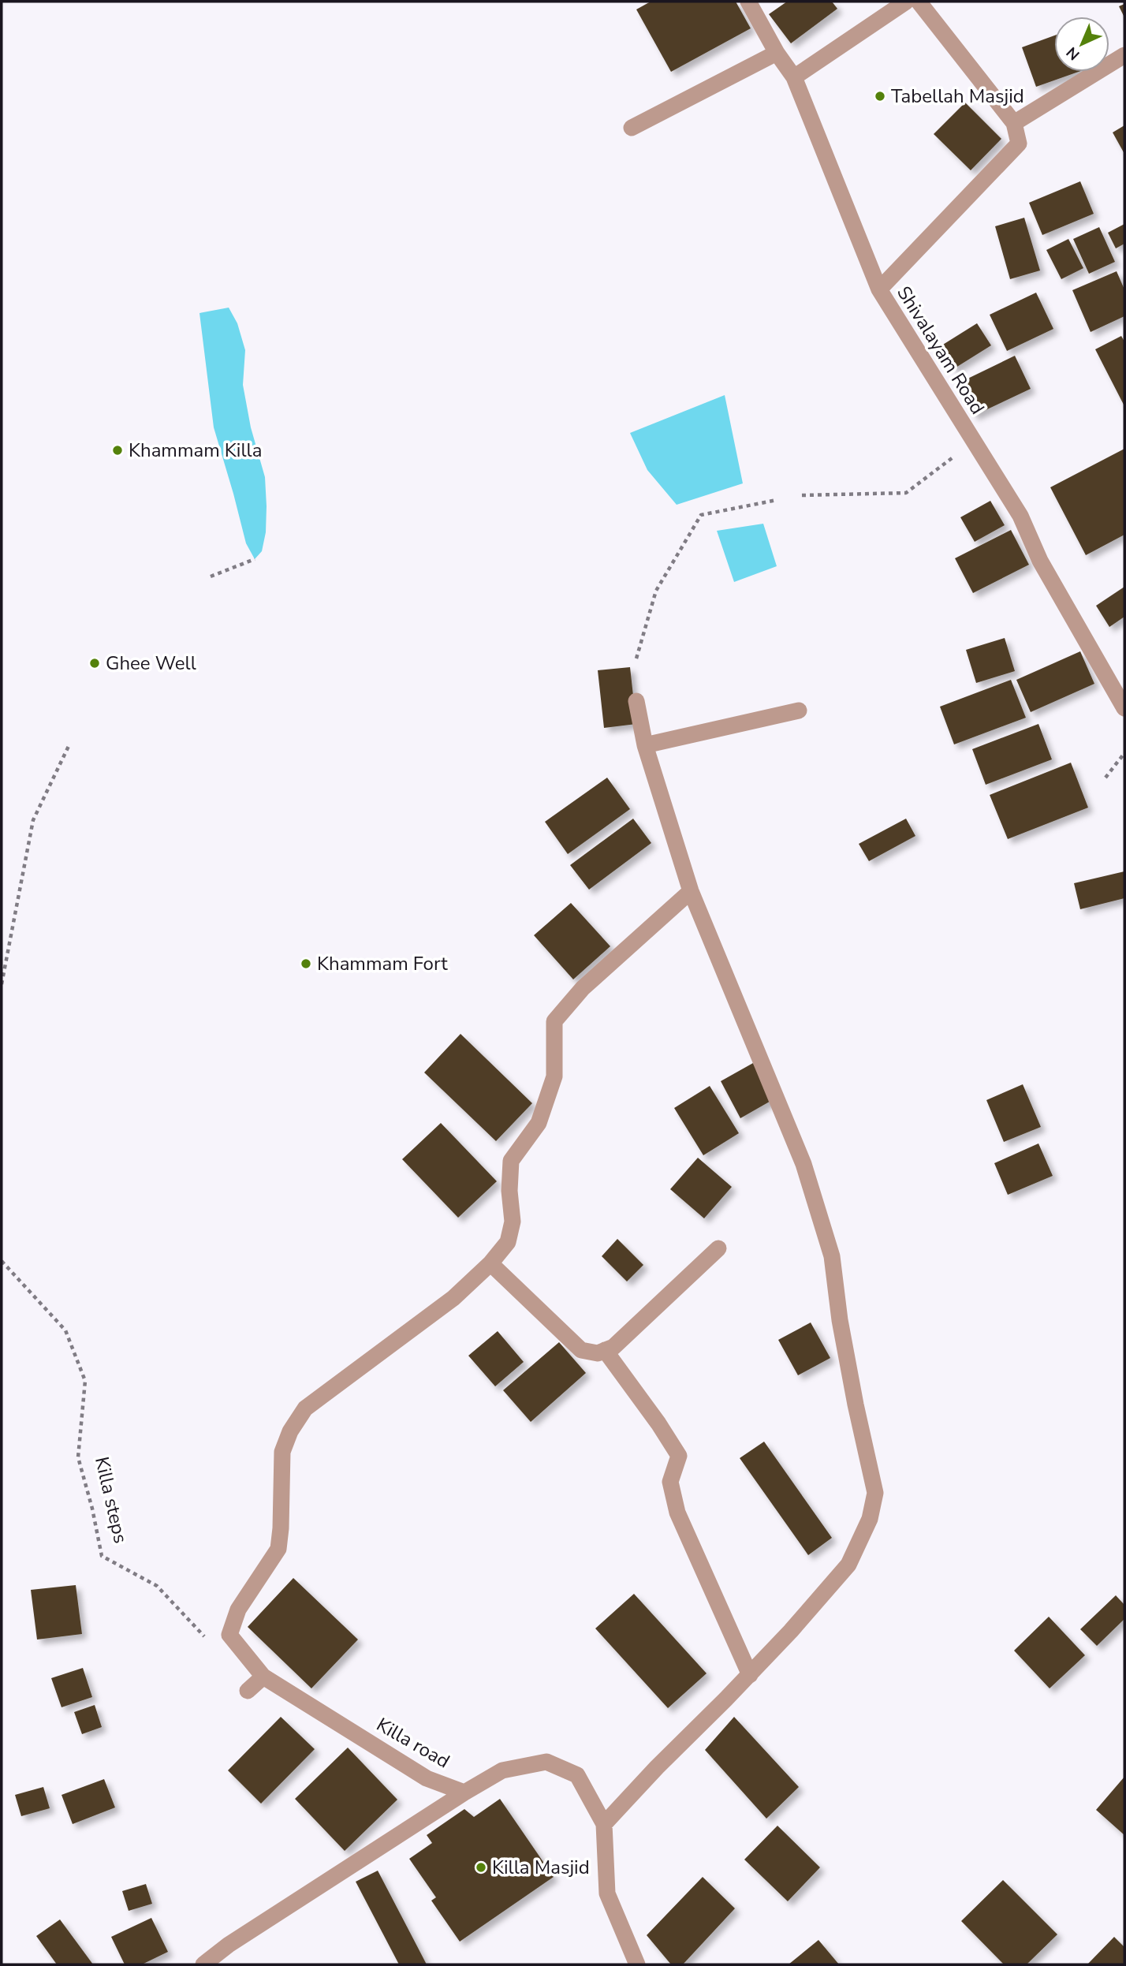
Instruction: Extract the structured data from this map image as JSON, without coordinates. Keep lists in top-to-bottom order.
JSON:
{
  "streets": {
    "street": ["Shivalayam Road", "Killa road"],
    "path": ["Killa steps"]
  },
  "places": [
    "Tabellah Masjid",
    "Khammam Killa",
    "Ghee Well",
    "Khammam Fort",
    "Killa Masjid"
  ],
  "north": "bottom left"
}
